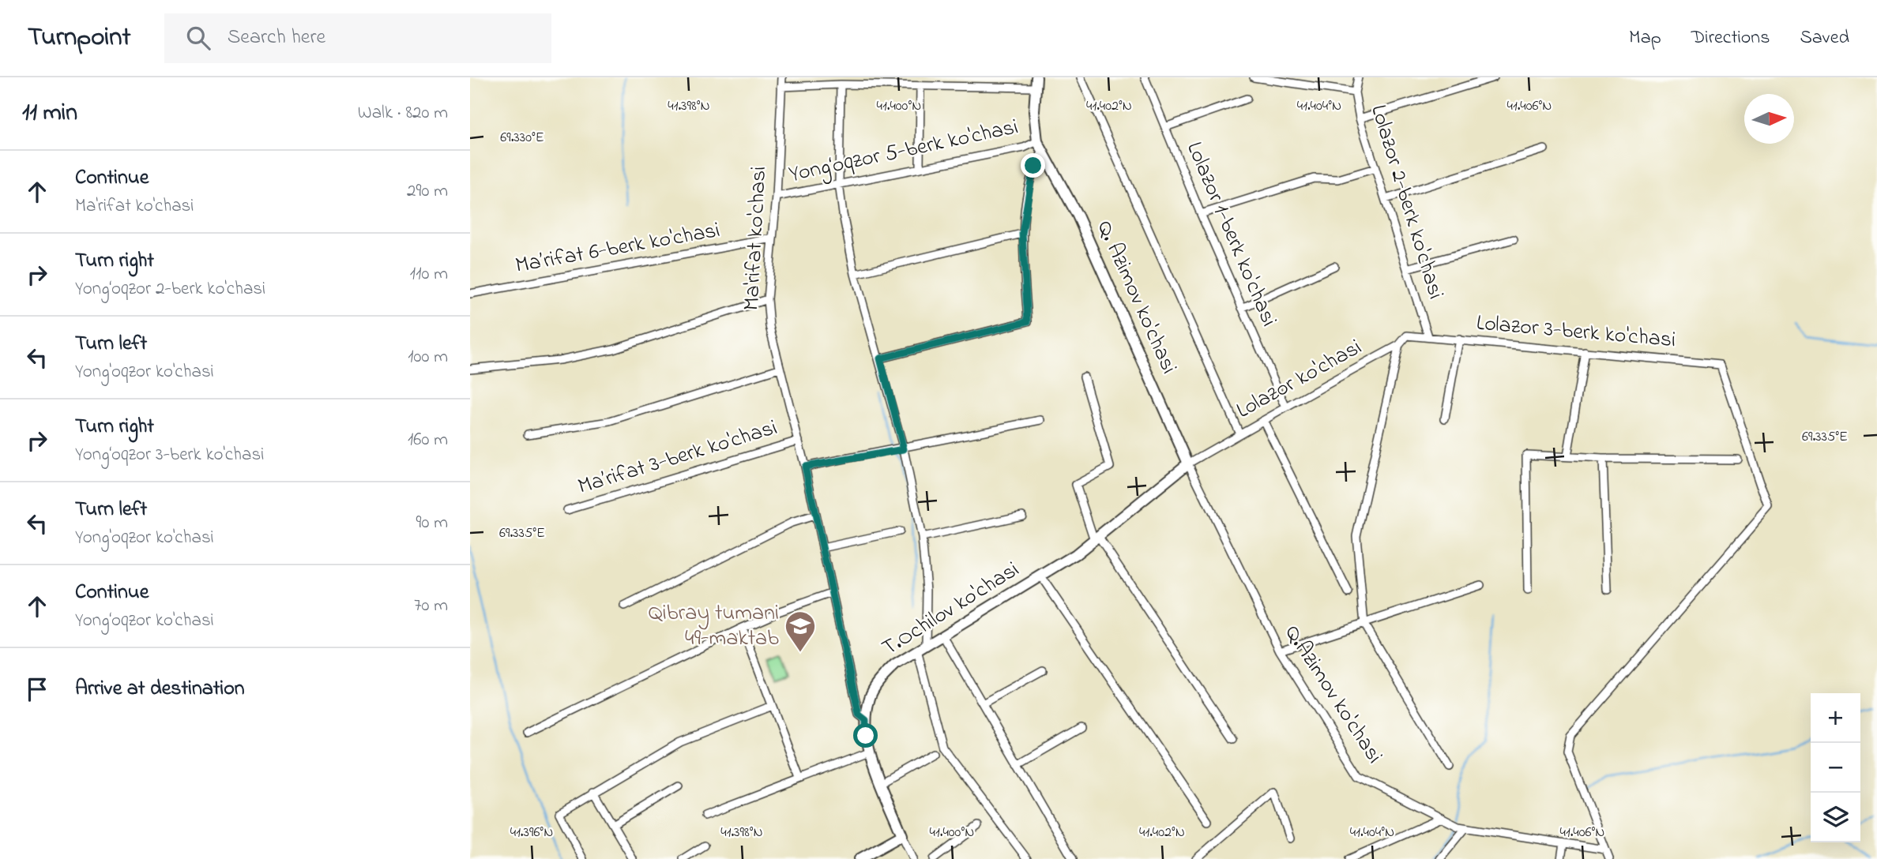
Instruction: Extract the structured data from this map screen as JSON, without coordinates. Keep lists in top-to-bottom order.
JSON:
{
  "streets": {
    "main road": ["Q. Azimov ko'chasi", "T.Ochilov ko'chasi"],
    "street": [
      "Yong‘oqzor 5-berk ko'chasi",
      "Lolazor 2-berk ko'chasi",
      "Lolazor 1-berk ko'chasi",
      "Ma'rifat ko'chasi",
      "Ma’rifat 6-berk ko'chasi",
      "Lolazor 3-berk ko'chasi",
      "Lolazor ko'chasi",
      "Ma’rifat 3-berk ko'chasi",
      "Q.Azimov ko'chasi"
    ]
  },
  "crossings": [
    ["Yong‘oqzor 5-berk ko'chasi", "Ma'rifat ko'chasi"],
    ["Yong‘oqzor 5-berk ko'chasi", "Q. Azimov ko'chasi"],
    ["Lolazor 2-berk ko'chasi", "Lolazor 3-berk ko'chasi"],
    ["Lolazor 2-berk ko'chasi", "Lolazor ko'chasi"],
    ["Lolazor 1-berk ko'chasi", "Lolazor ko'chasi"],
    ["Ma'rifat ko'chasi", "Ma’rifat 6-berk ko'chasi"],
    ["Ma'rifat ko'chasi", "Ma’rifat 3-berk ko'chasi"],
    ["Ma'rifat ko'chasi", "T.Ochilov ko'chasi"],
    ["Q. Azimov ko'chasi", "Lolazor ko'chasi"],
    ["Q. Azimov ko'chasi", "T.Ochilov ko'chasi"],
    ["Q. Azimov ko'chasi", "Q.Azimov ko'chasi"],
    ["Lolazor 3-berk ko'chasi", "Lolazor ko'chasi"],
    ["Lolazor 3-berk ko'chasi", "Q.Azimov ko'chasi"],
    ["Lolazor ko'chasi", "T.Ochilov ko'chasi"],
    ["Lolazor ko'chasi", "Q.Azimov ko'chasi"],
    ["T.Ochilov ko'chasi", "Q.Azimov ko'chasi"]
  ],
  "places": {
    "school or university": ["Qibray tumani 49-maktab"]
  },
  "north": "right",
  "page": {
    "header": "Turnpoint",
    "search": "Search here",
    "nav": ["Map", "Directions", "Saved"],
    "heading": ["11 min", "Walk · 820 m"],
    "list": [
      ["Continue", "Ma'rifat ko'chasi", "290 m"],
      ["Turn right", "Yong‘oqzor 2-berk ko'chasi", "110 m"],
      ["Turn left", "Yong'oqzor ko'chasi", "100 m"],
      ["Turn right", "Yong‘oqzor 3-berk ko'chasi", "160 m"],
      ["Turn left", "Yong'oqzor ko'chasi", "90 m"],
      ["Continue", "Yong‘oqzor ko'chasi", "70 m"],
      "Arrive at destination"
    ],
    "map_buttons": ["+", "−"]
  },
  "coordinates": [
    "41.398°N",
    "41.400°N",
    "41.402°N",
    "41.404°N",
    "41.406°N",
    "69.330°E",
    "69.335°E",
    "41.396°N"
  ]
}
